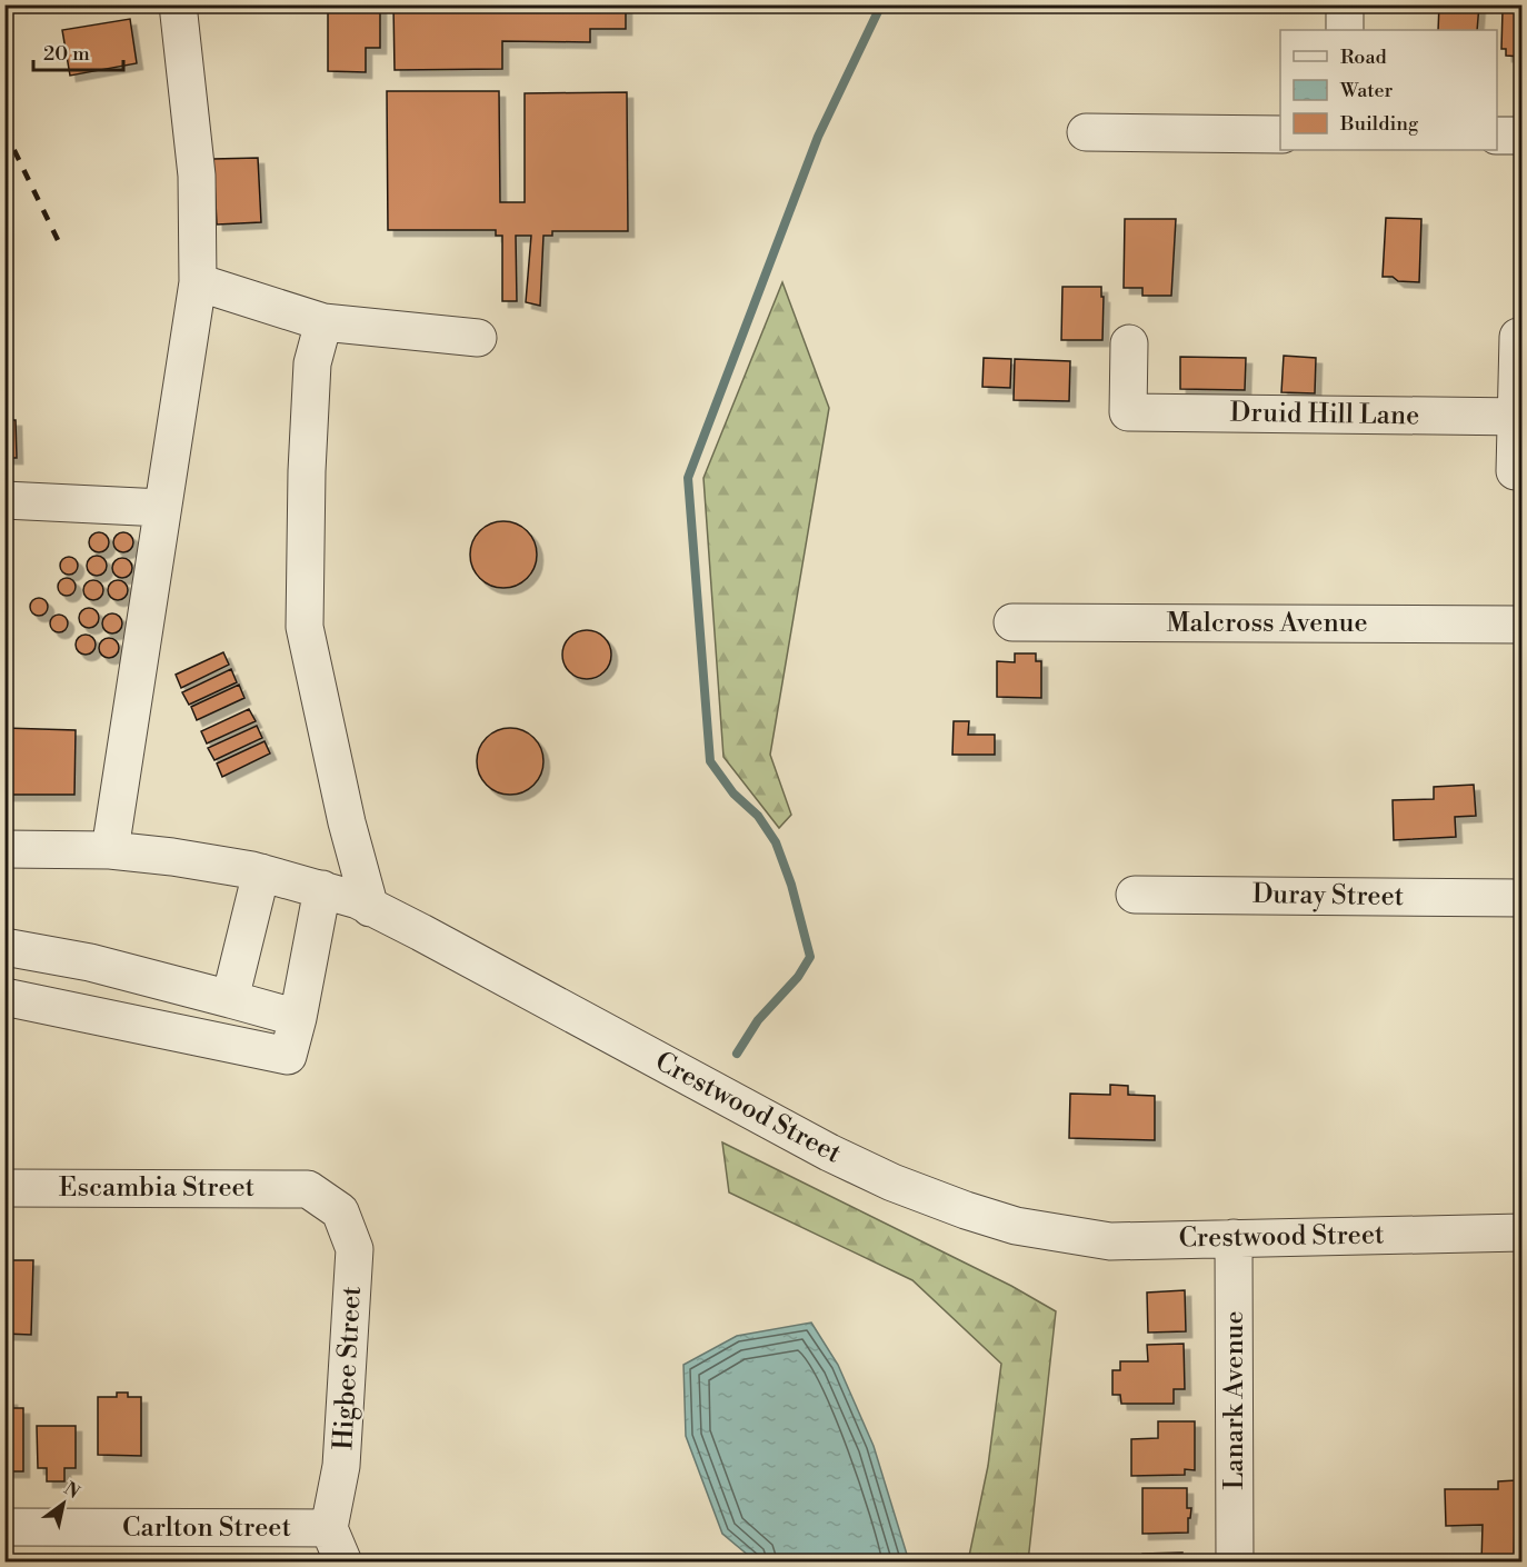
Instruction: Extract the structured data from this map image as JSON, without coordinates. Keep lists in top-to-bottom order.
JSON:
{
  "streets": {
    "street": [
      "Druid Hill Lane",
      "Malcross Avenue",
      "Duray Street",
      "Crestwood Street",
      "Escambia Street",
      "Higbee Street",
      "Lanark Avenue",
      "Carlton Street"
    ]
  },
  "crossings": [
    ["Crestwood Street", "Lanark Avenue"],
    ["Escambia Street", "Higbee Street"],
    ["Higbee Street", "Carlton Street"]
  ],
  "legend": ["Road", "Water", "Building"],
  "scale_bar": "20 m",
  "north": "top right"
}
